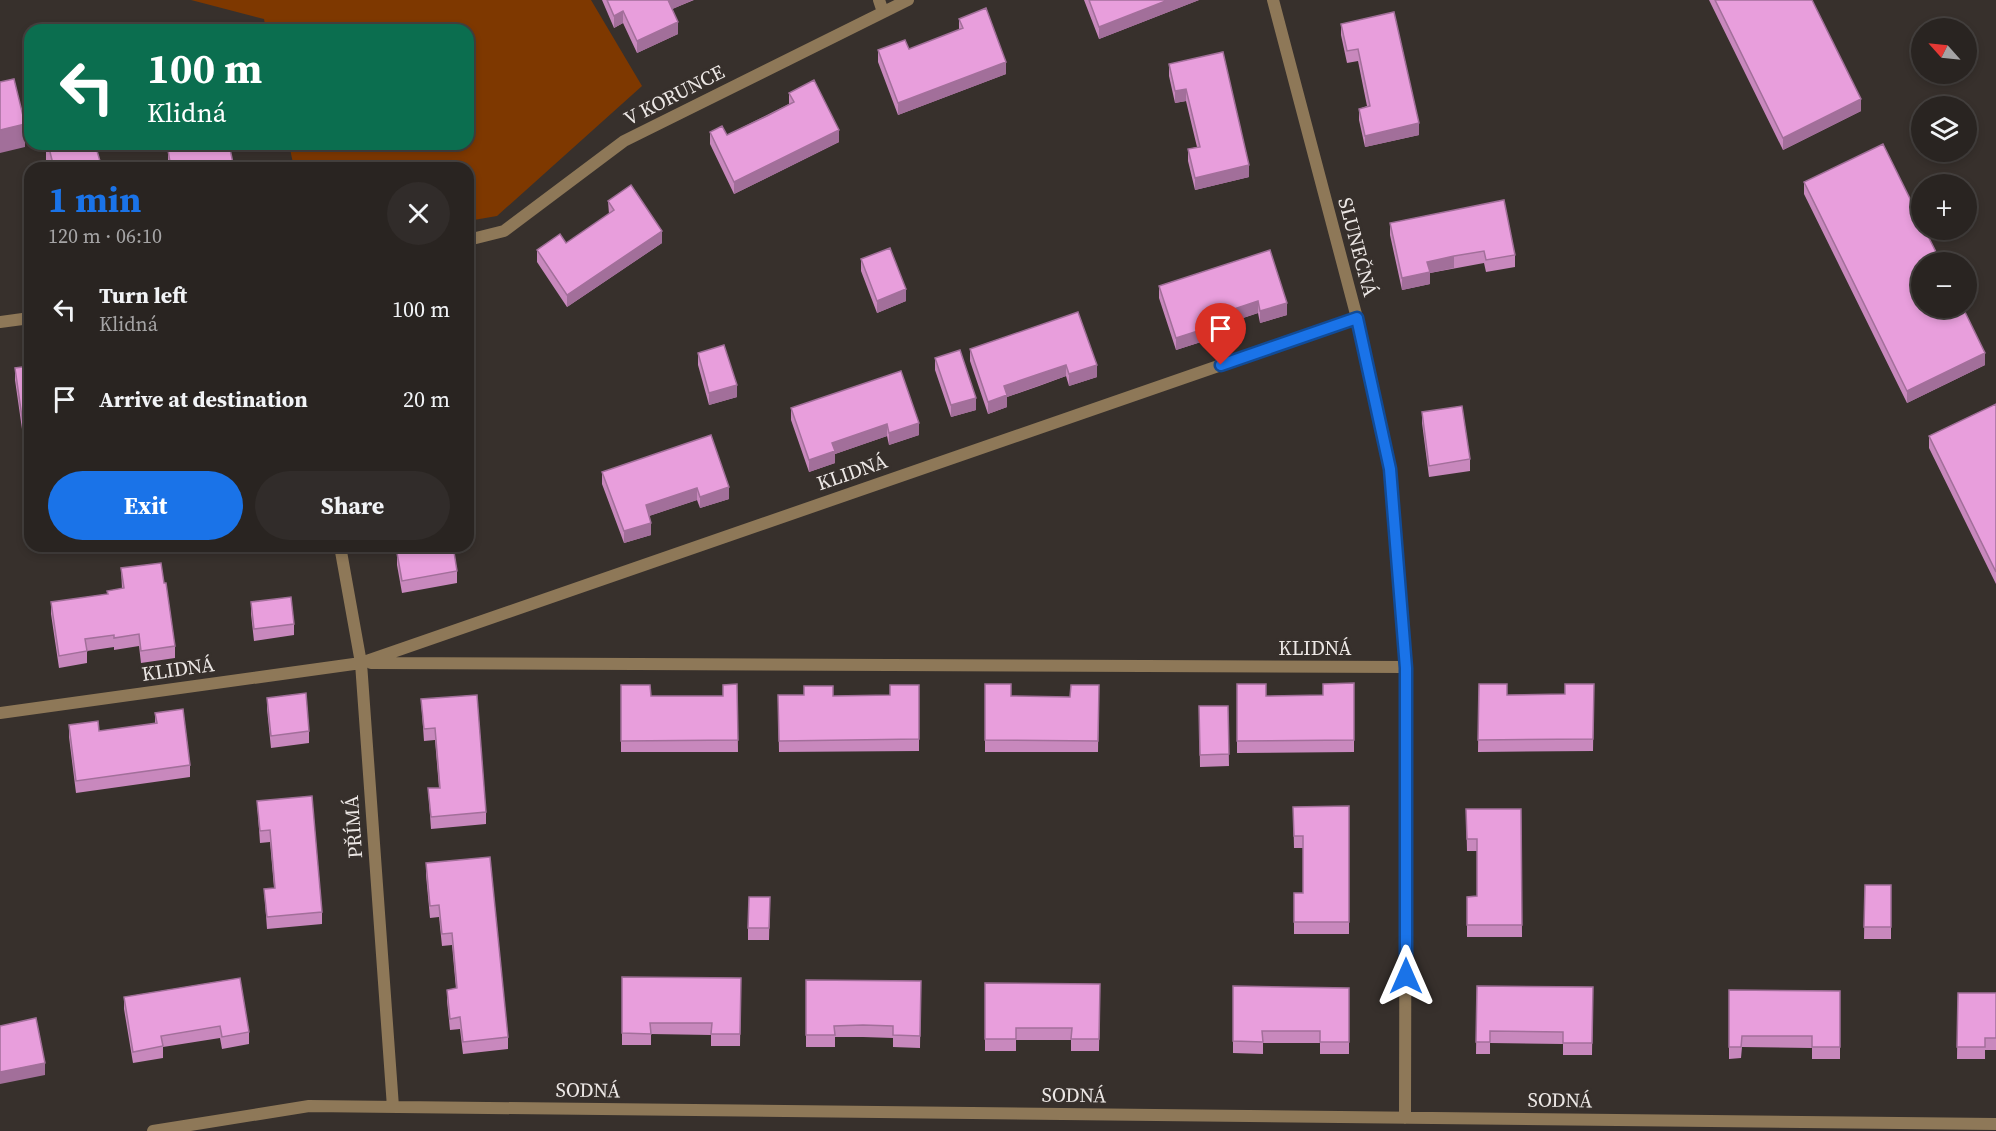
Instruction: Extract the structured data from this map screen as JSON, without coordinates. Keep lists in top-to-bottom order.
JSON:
{
  "streets": {
    "street": [
      "V KORUNCE",
      "SLUNEČNÁ",
      "KLIDNÁ",
      "PŘÍMÁ",
      "SODNÁ"
    ]
  },
  "crossings": [
    ["SLUNEČNÁ", "KLIDNÁ"],
    ["SLUNEČNÁ", "SODNÁ"],
    ["KLIDNÁ", "PŘÍMÁ"],
    ["PŘÍMÁ", "SODNÁ"]
  ],
  "north": "top left",
  "page": {
    "map_buttons": ["+", "−"],
    "turn": ["100 m", "Klidná"],
    "heading": ["1 min", "120 m · 06:10"],
    "list": [
      {
        "name": "Turn left",
        "note": "Klidná",
        "value": "100 m"
      },
      {
        "name": "Arrive at destination",
        "value": "20 m"
      }
    ],
    "buttons": ["Exit", "Share"]
  }
}
